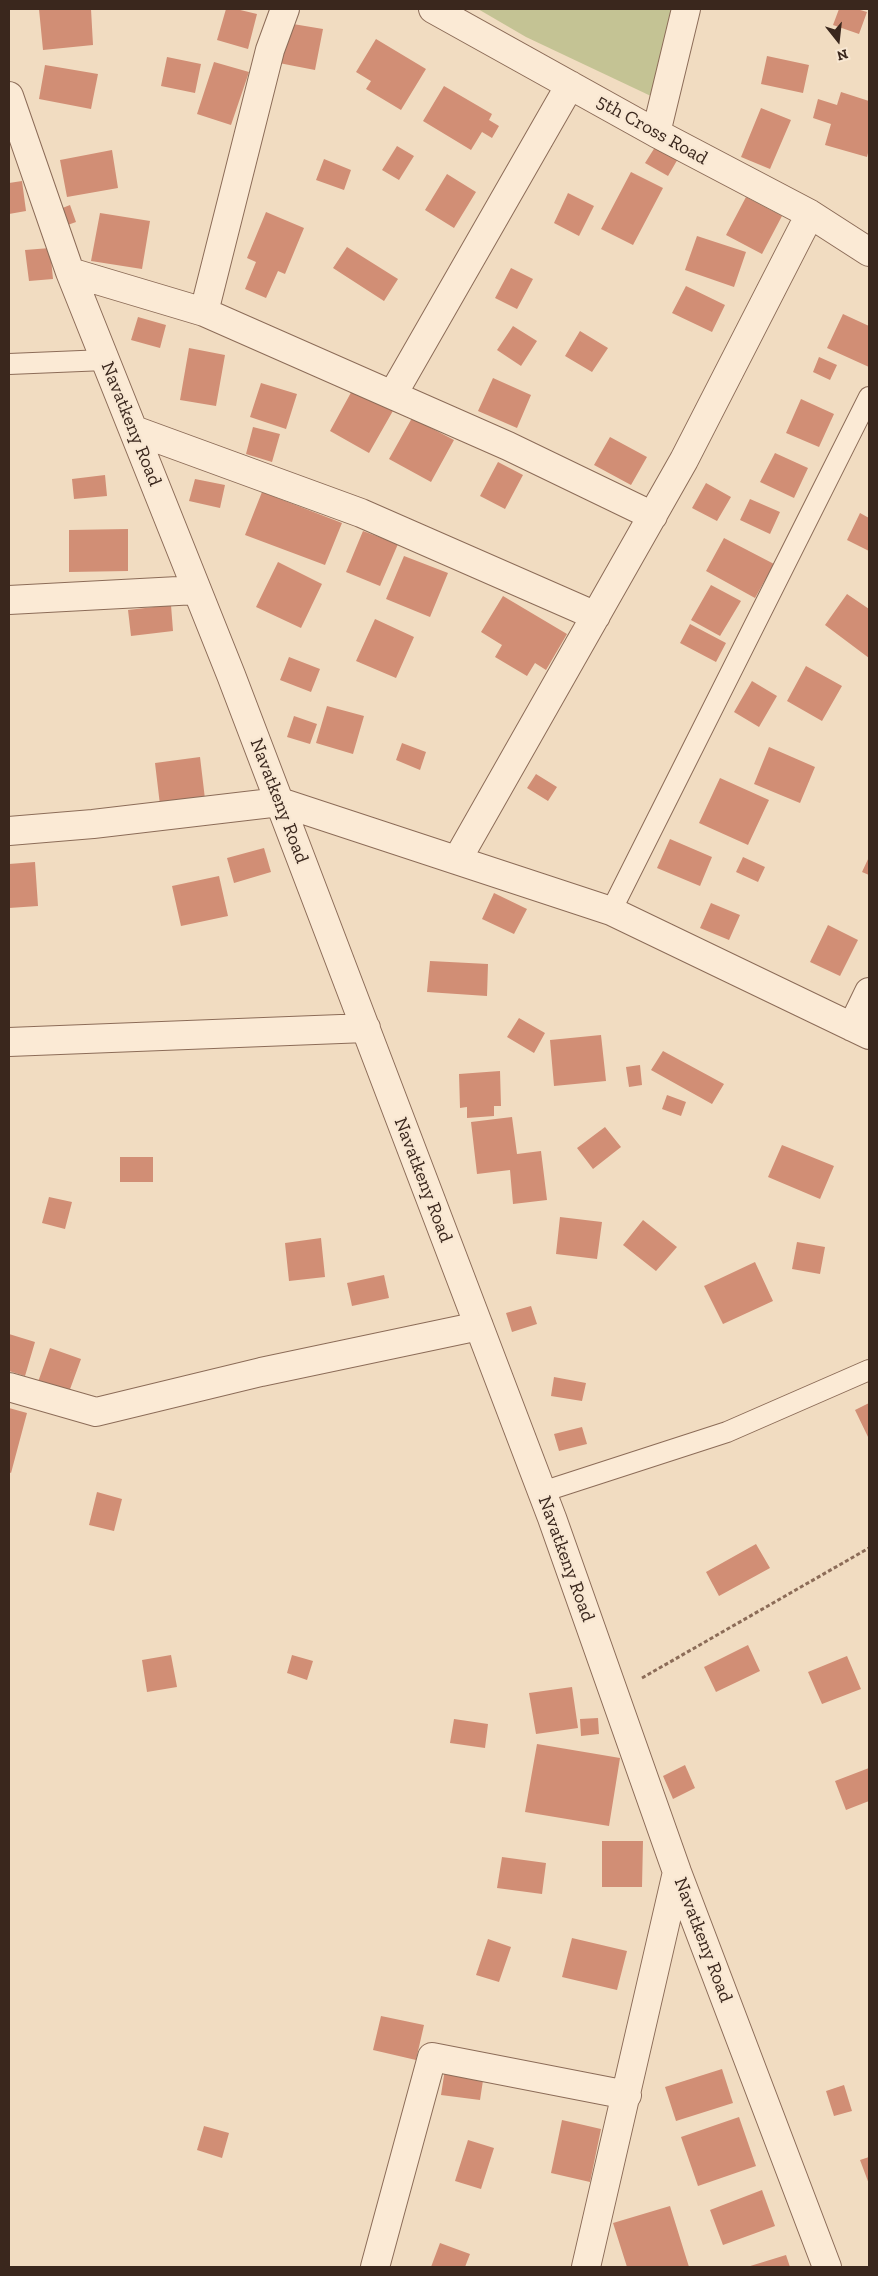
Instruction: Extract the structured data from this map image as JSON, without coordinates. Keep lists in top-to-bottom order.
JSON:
{
  "streets": {
    "street": ["5th Cross Road", "Navatkeny Road"]
  },
  "north": "bottom"
}
